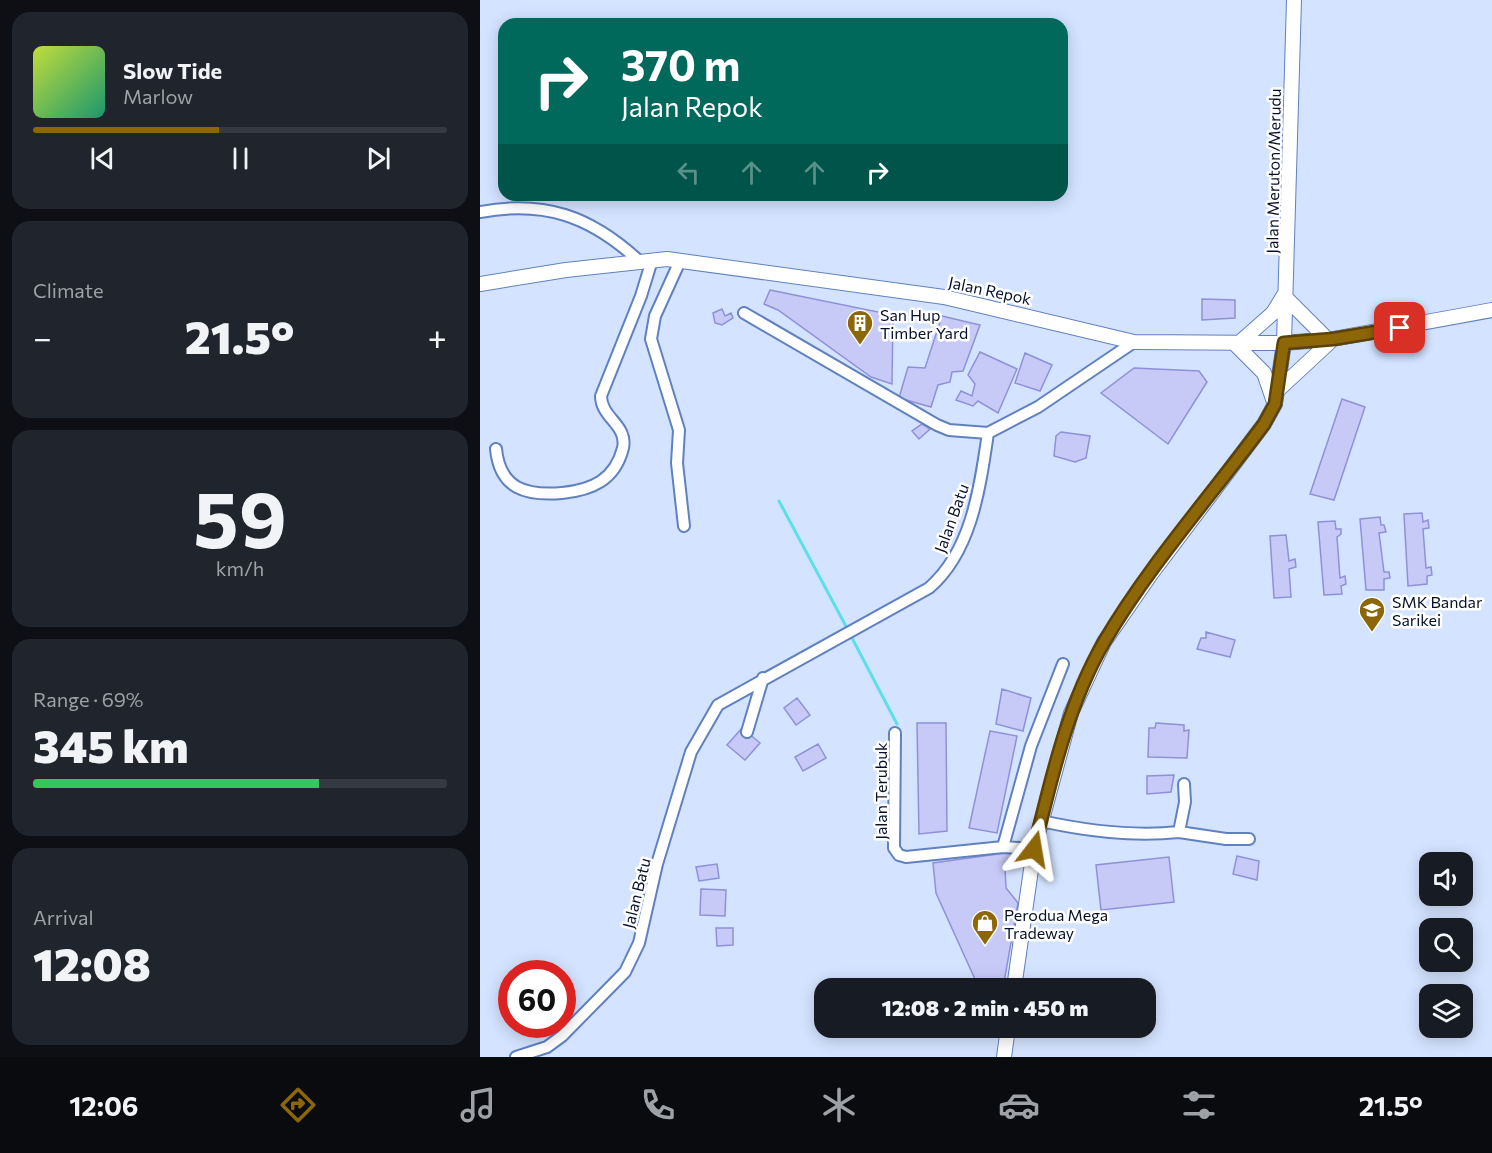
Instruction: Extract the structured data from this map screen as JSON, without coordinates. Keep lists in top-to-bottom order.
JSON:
{
  "streets": {
    "main road": ["Jalan Meruton/Merudu", "Jalan Repok"],
    "street": ["Jalan Batu", "Jalan Terubuk"]
  },
  "crossings": [
    ["Jalan Meruton/Merudu", "Jalan Repok"]
  ],
  "places": {
    "building": ["San Hup Timber Yard"],
    "school or university": ["SMK Bandar Sarikei"],
    "shop": ["Perodua Mega Tradeway"]
  },
  "page": {
    "turn": ["370 m", "Jalan Repok"],
    "song": ["Slow Tide", "Marlow"],
    "tile": [
      "Climate",
      ["59", "km/h"],
      ["Range · 69%", "345 km"],
      ["Arrival", "12:08"]
    ],
    "heat": ["−", "21.5°", "+"],
    "limit": "60",
    "trip": "12:08 · 2 min · 450 m",
    "tabs": ["12:06", "21.5°"]
  }
}
